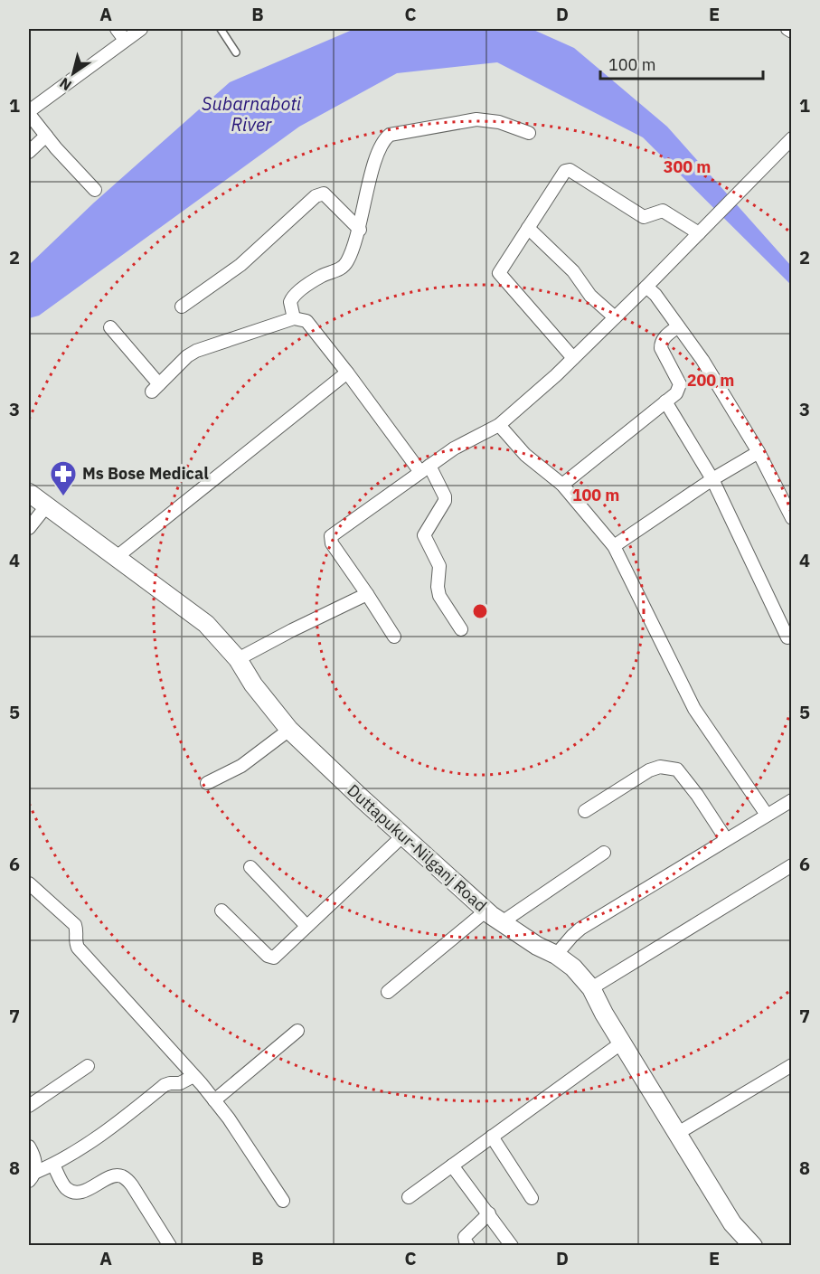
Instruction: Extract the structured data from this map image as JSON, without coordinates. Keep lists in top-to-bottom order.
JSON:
{
  "streets": {
    "main road": ["Duttapukur-Nilganj Road"]
  },
  "water": ["Subarnaboti River"],
  "places": {
    "pharmacy": ["Ms Bose Medical"]
  },
  "scale_bar": "100 m",
  "north": "bottom left",
  "grid": {
    "columns": [
      "A",
      "B",
      "C",
      "D",
      "E"
    ],
    "rows": [
      "1",
      "2",
      "3",
      "4",
      "5",
      "6",
      "7",
      "8"
    ]
  },
  "rings": ["300 m", "200 m", "100 m"]
}
